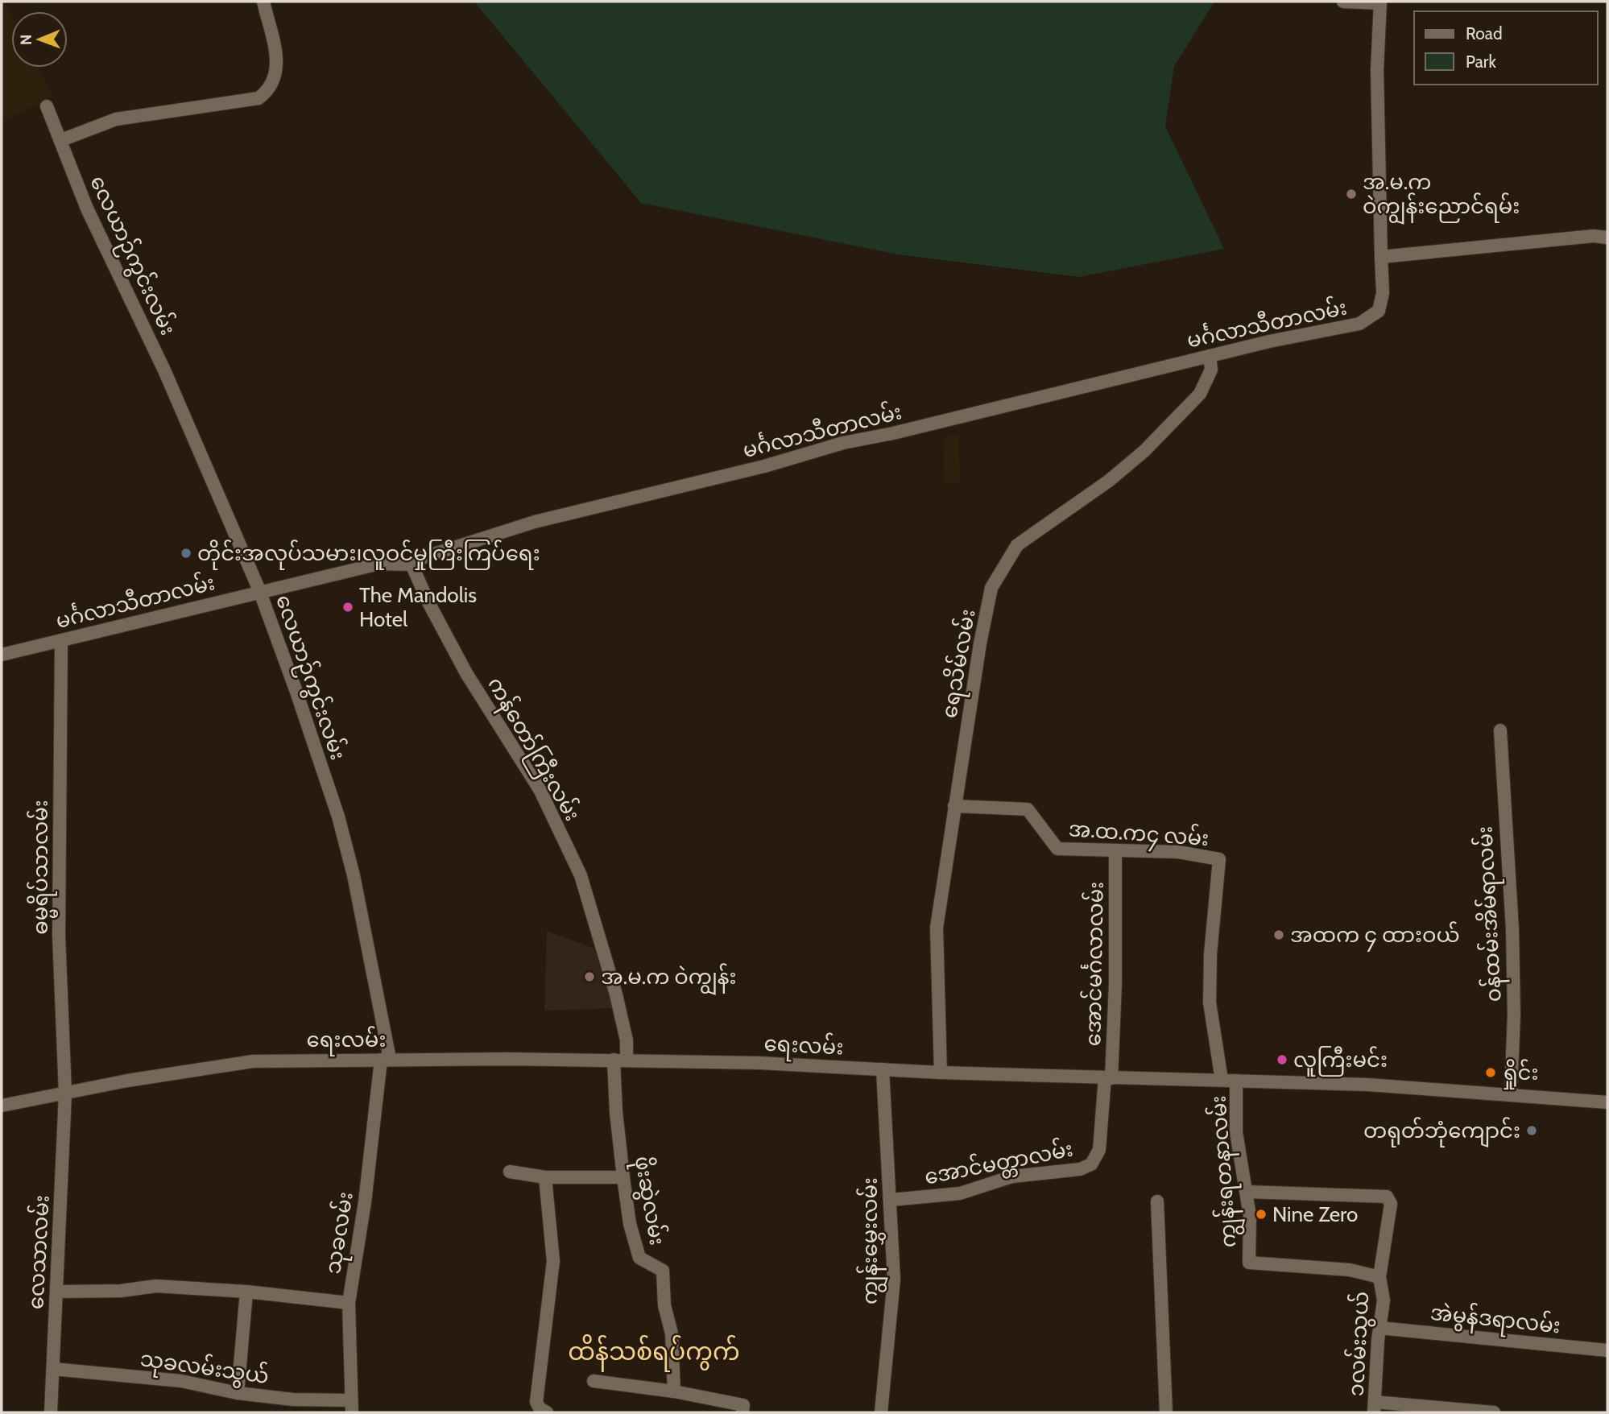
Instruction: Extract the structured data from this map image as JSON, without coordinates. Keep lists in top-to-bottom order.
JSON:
{
  "streets": {
    "street": [
      "လေယာဉ်ကွင်းလမ်း",
      "မင်္ဂလာသီတာလမ်း",
      "ရေသိမ်လမ်း",
      "ကန်တော်ကြီးလမ်း",
      "အ.ထ.က၄ လမ်း",
      "ဓမ္မရိပ်သာလမ်း",
      "၀န်ထမ်းအိမ်ရာလမ်း",
      "အောင်မင်္ဂလာလမ်း",
      "ရေးလမ်း",
      "အောင်မတ္တာလမ်း",
      "ကျွန်းရတနာလမ်း",
      "ဖိုးဆွဲလမ်း",
      "သုခလမ်း",
      "ကျွန်းမွှေးလမ်း",
      "လေသာလမ်း",
      "အဲမွန်ဒရာလမ်း",
      "၁လမ်းသွယ်",
      "သုခလမ်းသွယ်"
    ]
  },
  "crossings": [
    ["လေယာဉ်ကွင်းလမ်း", "မင်္ဂလာသီတာလမ်း"],
    ["လေယာဉ်ကွင်းလမ်း", "ရေးလမ်း"],
    ["လေယာဉ်ကွင်းလမ်း", "သုခလမ်း"],
    ["မင်္ဂလာသီတာလမ်း", "ရေသိမ်လမ်း"],
    ["မင်္ဂလာသီတာလမ်း", "ကန်တော်ကြီးလမ်း"],
    ["မင်္ဂလာသီတာလမ်း", "ဓမ္မရိပ်သာလမ်း"],
    ["ရေသိမ်လမ်း", "အ.ထ.က၄ လမ်း"],
    ["ရေသိမ်လမ်း", "ရေးလမ်း"],
    ["ကန်တော်ကြီးလမ်း", "ရေးလမ်း"],
    ["ကန်တော်ကြီးလမ်း", "ဖိုးဆွဲလမ်း"],
    ["အ.ထ.က၄ လမ်း", "အောင်မင်္ဂလာလမ်း"],
    ["အ.ထ.က၄ လမ်း", "ရေးလမ်း"],
    ["ဓမ္မရိပ်သာလမ်း", "ရေးလမ်း"],
    ["ဓမ္မရိပ်သာလမ်း", "လေသာလမ်း"],
    ["၀န်ထမ်းအိမ်ရာလမ်း", "ရေးလမ်း"],
    ["အောင်မင်္ဂလာလမ်း", "ရေးလမ်း"],
    ["အောင်မင်္ဂလာလမ်း", "အောင်မတ္တာလမ်း"],
    ["ရေးလမ်း", "အောင်မတ္တာလမ်း"],
    ["ရေးလမ်း", "ကျွန်းရတနာလမ်း"],
    ["ရေးလမ်း", "ဖိုးဆွဲလမ်း"],
    ["ရေးလမ်း", "သုခလမ်း"],
    ["ရေးလမ်း", "ကျွန်းမွှေးလမ်း"],
    ["ရေးလမ်း", "လေသာလမ်း"],
    ["အောင်မတ္တာလမ်း", "ကျွန်းမွှေးလမ်း"],
    ["ကျွန်းရတနာလမ်း", "၁လမ်းသွယ်"],
    ["သုခလမ်း", "သုခလမ်းသွယ်"],
    ["လေသာလမ်း", "သုခလမ်းသွယ်"],
    ["အဲမွန်ဒရာလမ်း", "၁လမ်းသွယ်"]
  ],
  "districts": ["ထိန်သစ်ရပ်ကွက်"],
  "places": [
    "အ.မ.က ဝဲကျွန်းညောင်ရမ်း",
    "တိုင်းအလုပ်သမား၊လူဝင်မှုကြီးကြပ်ရေး",
    "The Mandolis Hotel",
    "အထက ၄ ထားဝယ်",
    "အ.မ.က ဝဲကျွန်း",
    "လူကြီးမင်း",
    "ရှိုင်း",
    "တရုတ်ဘုံကျောင်း",
    "Nine Zero"
  ],
  "legend": ["Road", "Park"],
  "north": "left"
}
